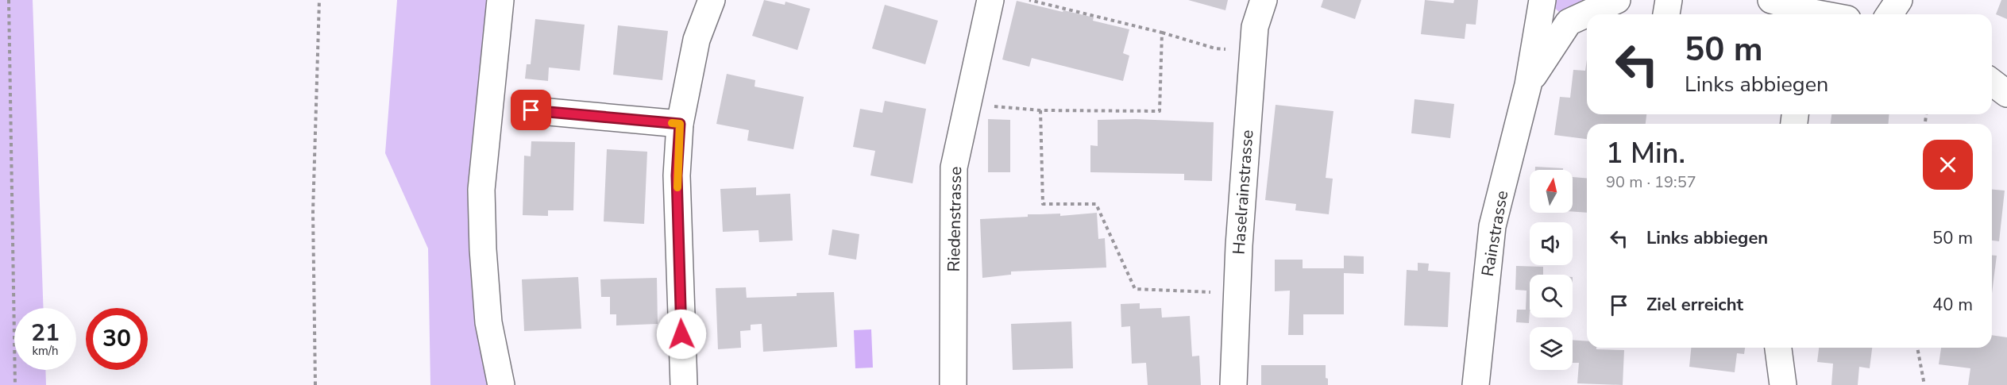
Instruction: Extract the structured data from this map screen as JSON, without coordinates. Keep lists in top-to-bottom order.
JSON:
{
  "streets": {
    "street": ["Haselrainstrasse", "Riedenstrasse", "Rainstrasse"]
  },
  "north": "top",
  "page": {
    "turn": ["50 m", "Links abbiegen"],
    "heading": ["1 Min.", "90 m · 19:57"],
    "list": [
      {
        "name": "Links abbiegen",
        "value": "50 m"
      },
      {
        "name": "Ziel erreicht",
        "value": "40 m"
      }
    ],
    "speed": "21 km/h",
    "limit": "30"
  }
}
